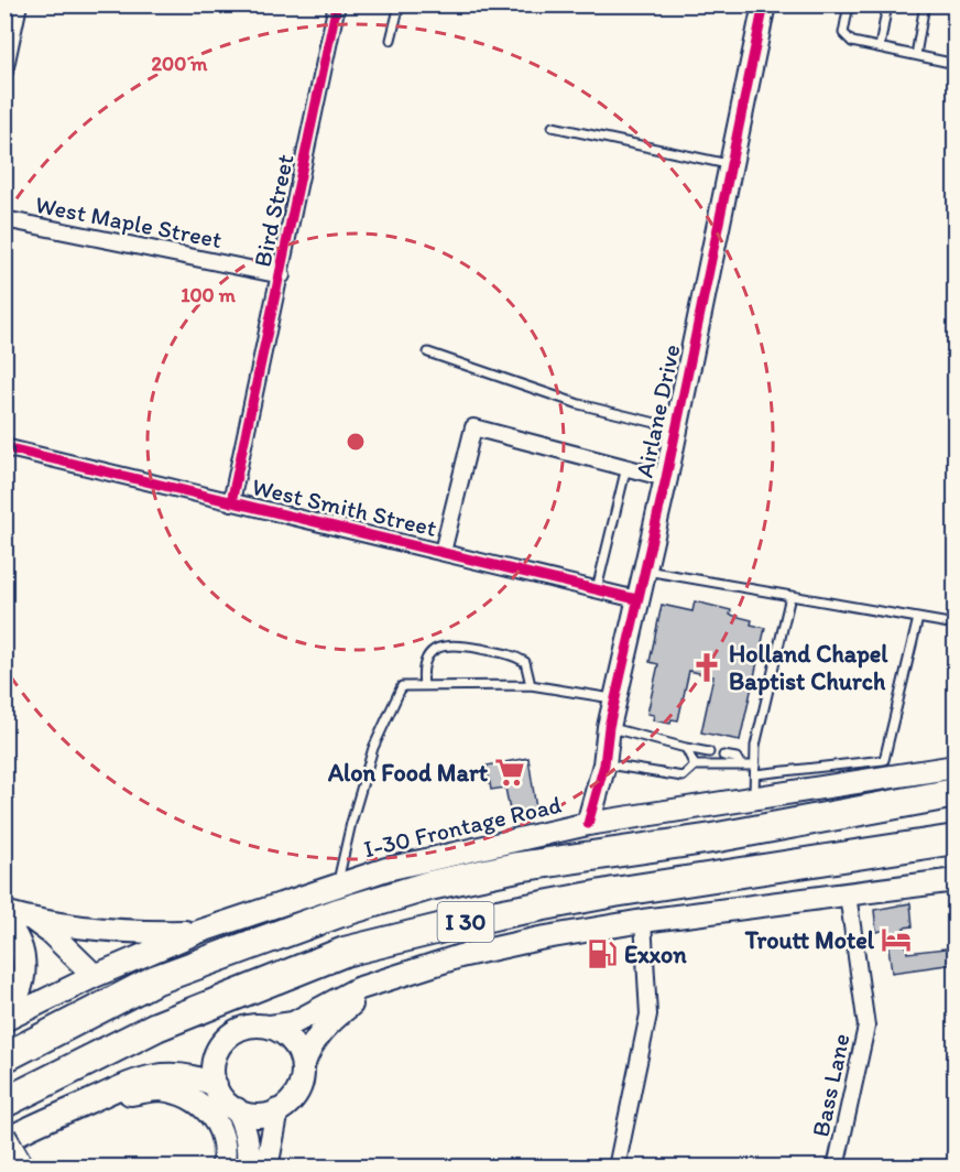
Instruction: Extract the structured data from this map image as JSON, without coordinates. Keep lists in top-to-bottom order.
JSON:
{
  "streets": {
    "highway": ["I 30"],
    "main road": ["Airlane Drive", "I-30 Frontage Road"],
    "street": [
      "Bird Street",
      "West Maple Street",
      "West Smith Street",
      "Bass Lane"
    ]
  },
  "crossings": [
    ["Bird Street", "West Maple Street"],
    ["Bird Street", "West Smith Street"],
    ["Airlane Drive", "West Smith Street"],
    ["Airlane Drive", "I-30 Frontage Road"]
  ],
  "places": {
    "church": ["Holland Chapel Baptist Church"],
    "supermarket": ["Alon Food Mart"],
    "hotel": ["Troutt Motel"],
    "fuel station": ["Exxon"]
  },
  "rings": ["200 m", "100 m"]
}
